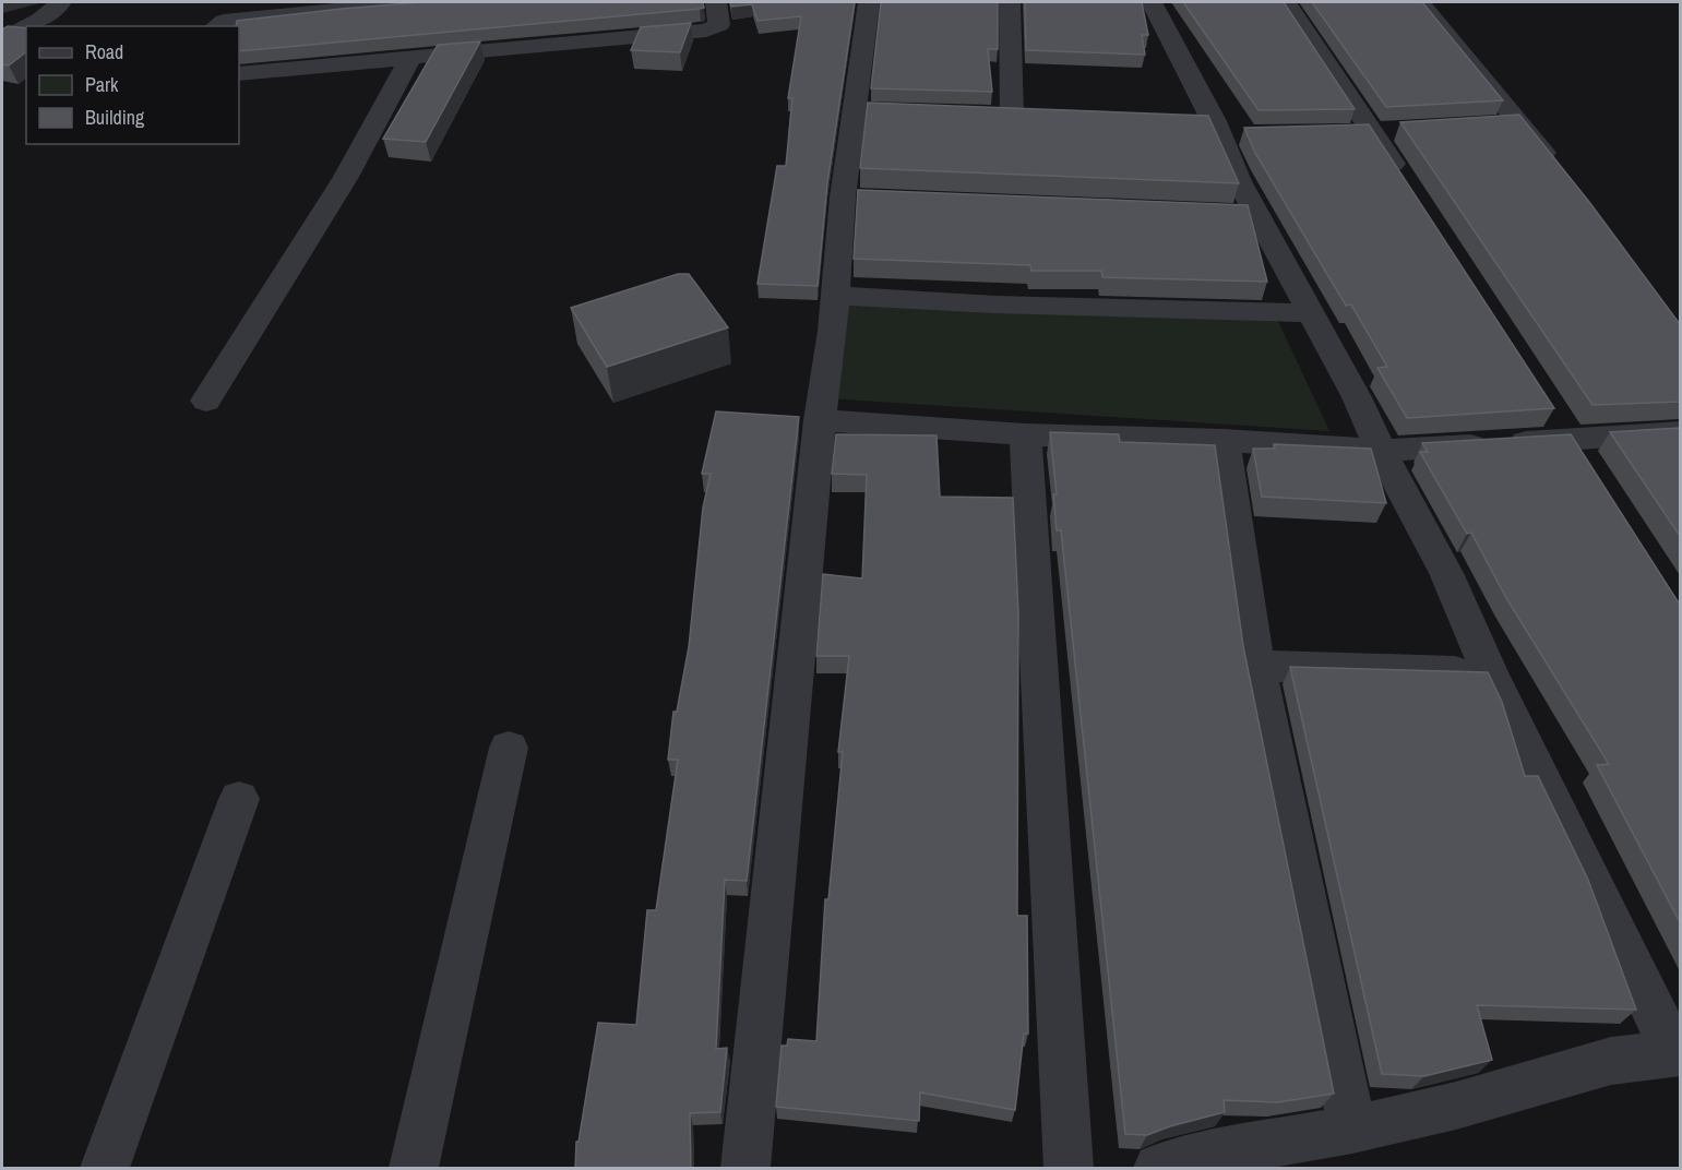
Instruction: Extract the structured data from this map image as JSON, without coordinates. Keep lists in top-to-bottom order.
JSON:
{
  "legend": ["Road", "Park", "Building"]
}
